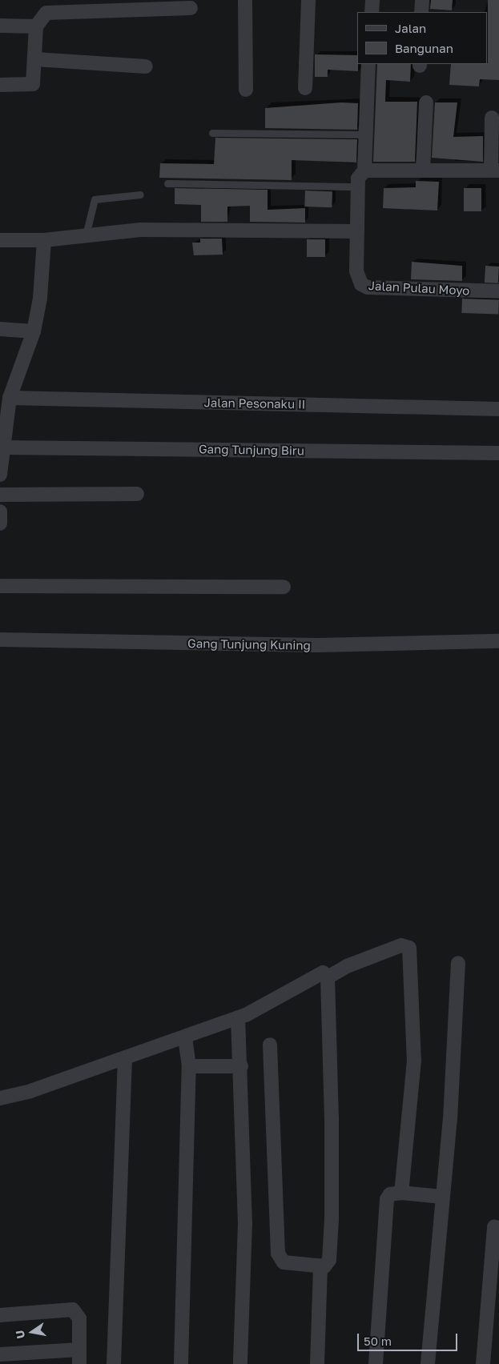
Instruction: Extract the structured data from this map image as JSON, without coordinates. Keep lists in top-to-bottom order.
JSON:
{
  "streets": {
    "street": [
      "Jalan Pulau Moyo",
      "Jalan Pesonaku II",
      "Gang Tunjung Biru",
      "Gang Tunjung Kuning"
    ]
  },
  "legend": ["Jalan", "Bangunan"],
  "scale_bar": "50 m",
  "north": "left"
}
